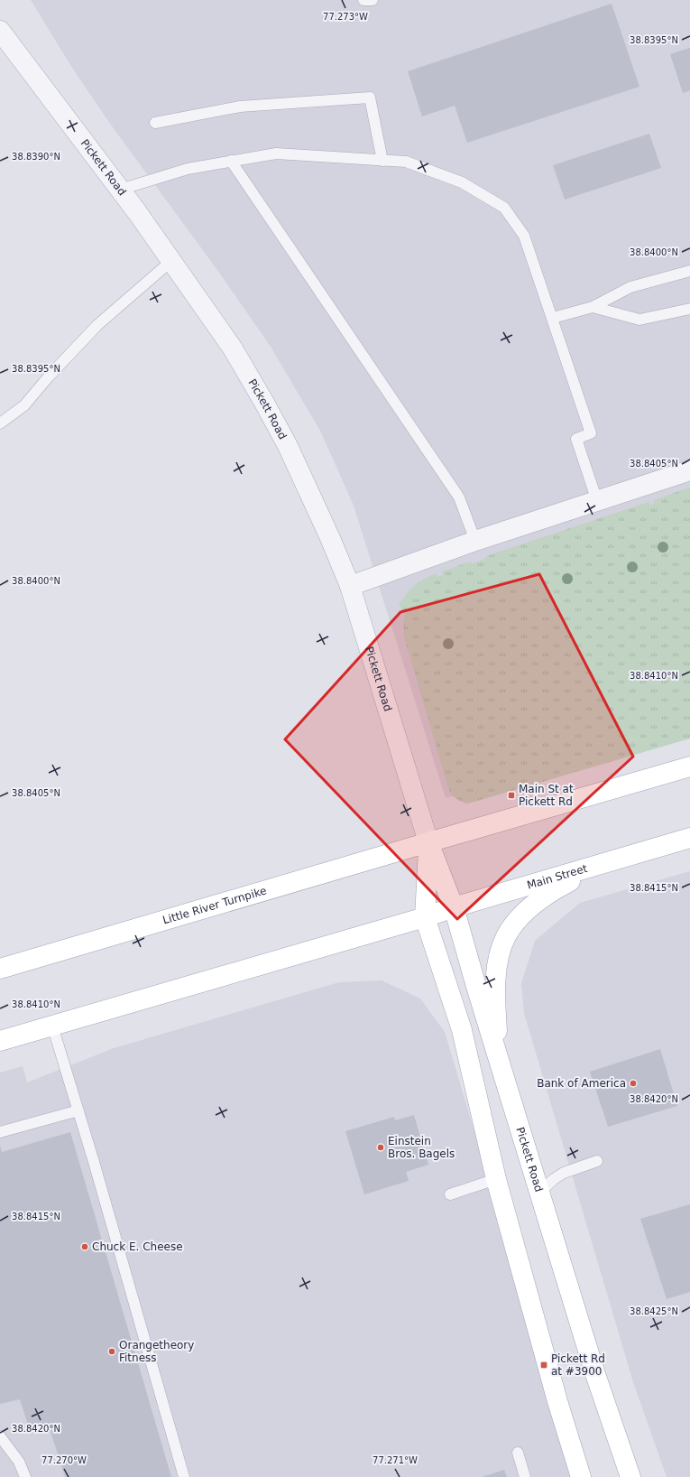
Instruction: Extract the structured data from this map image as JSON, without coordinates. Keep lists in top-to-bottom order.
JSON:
{
  "streets": {
    "main road": ["Pickett Road", "Main Street", "Little River Turnpike"]
  },
  "crossings": [
    ["Pickett Road", "Main Street"],
    ["Pickett Road", "Little River Turnpike"]
  ],
  "places": {
    "transit": ["Main St at Pickett Rd", "Pickett Rd at #3900"],
    "other": [
      "Bank of America",
      "Einstein Bros. Bagels",
      "Chuck E. Cheese",
      "Orangetheory Fitness"
    ]
  },
  "coordinates": [
    "77.273°W",
    "38.8395°N",
    "38.8390°N",
    "38.8400°N",
    "38.8405°N",
    "38.8410°N",
    "38.8415°N",
    "38.8420°N",
    "38.8425°N",
    "77.270°W",
    "77.271°W"
  ]
}
